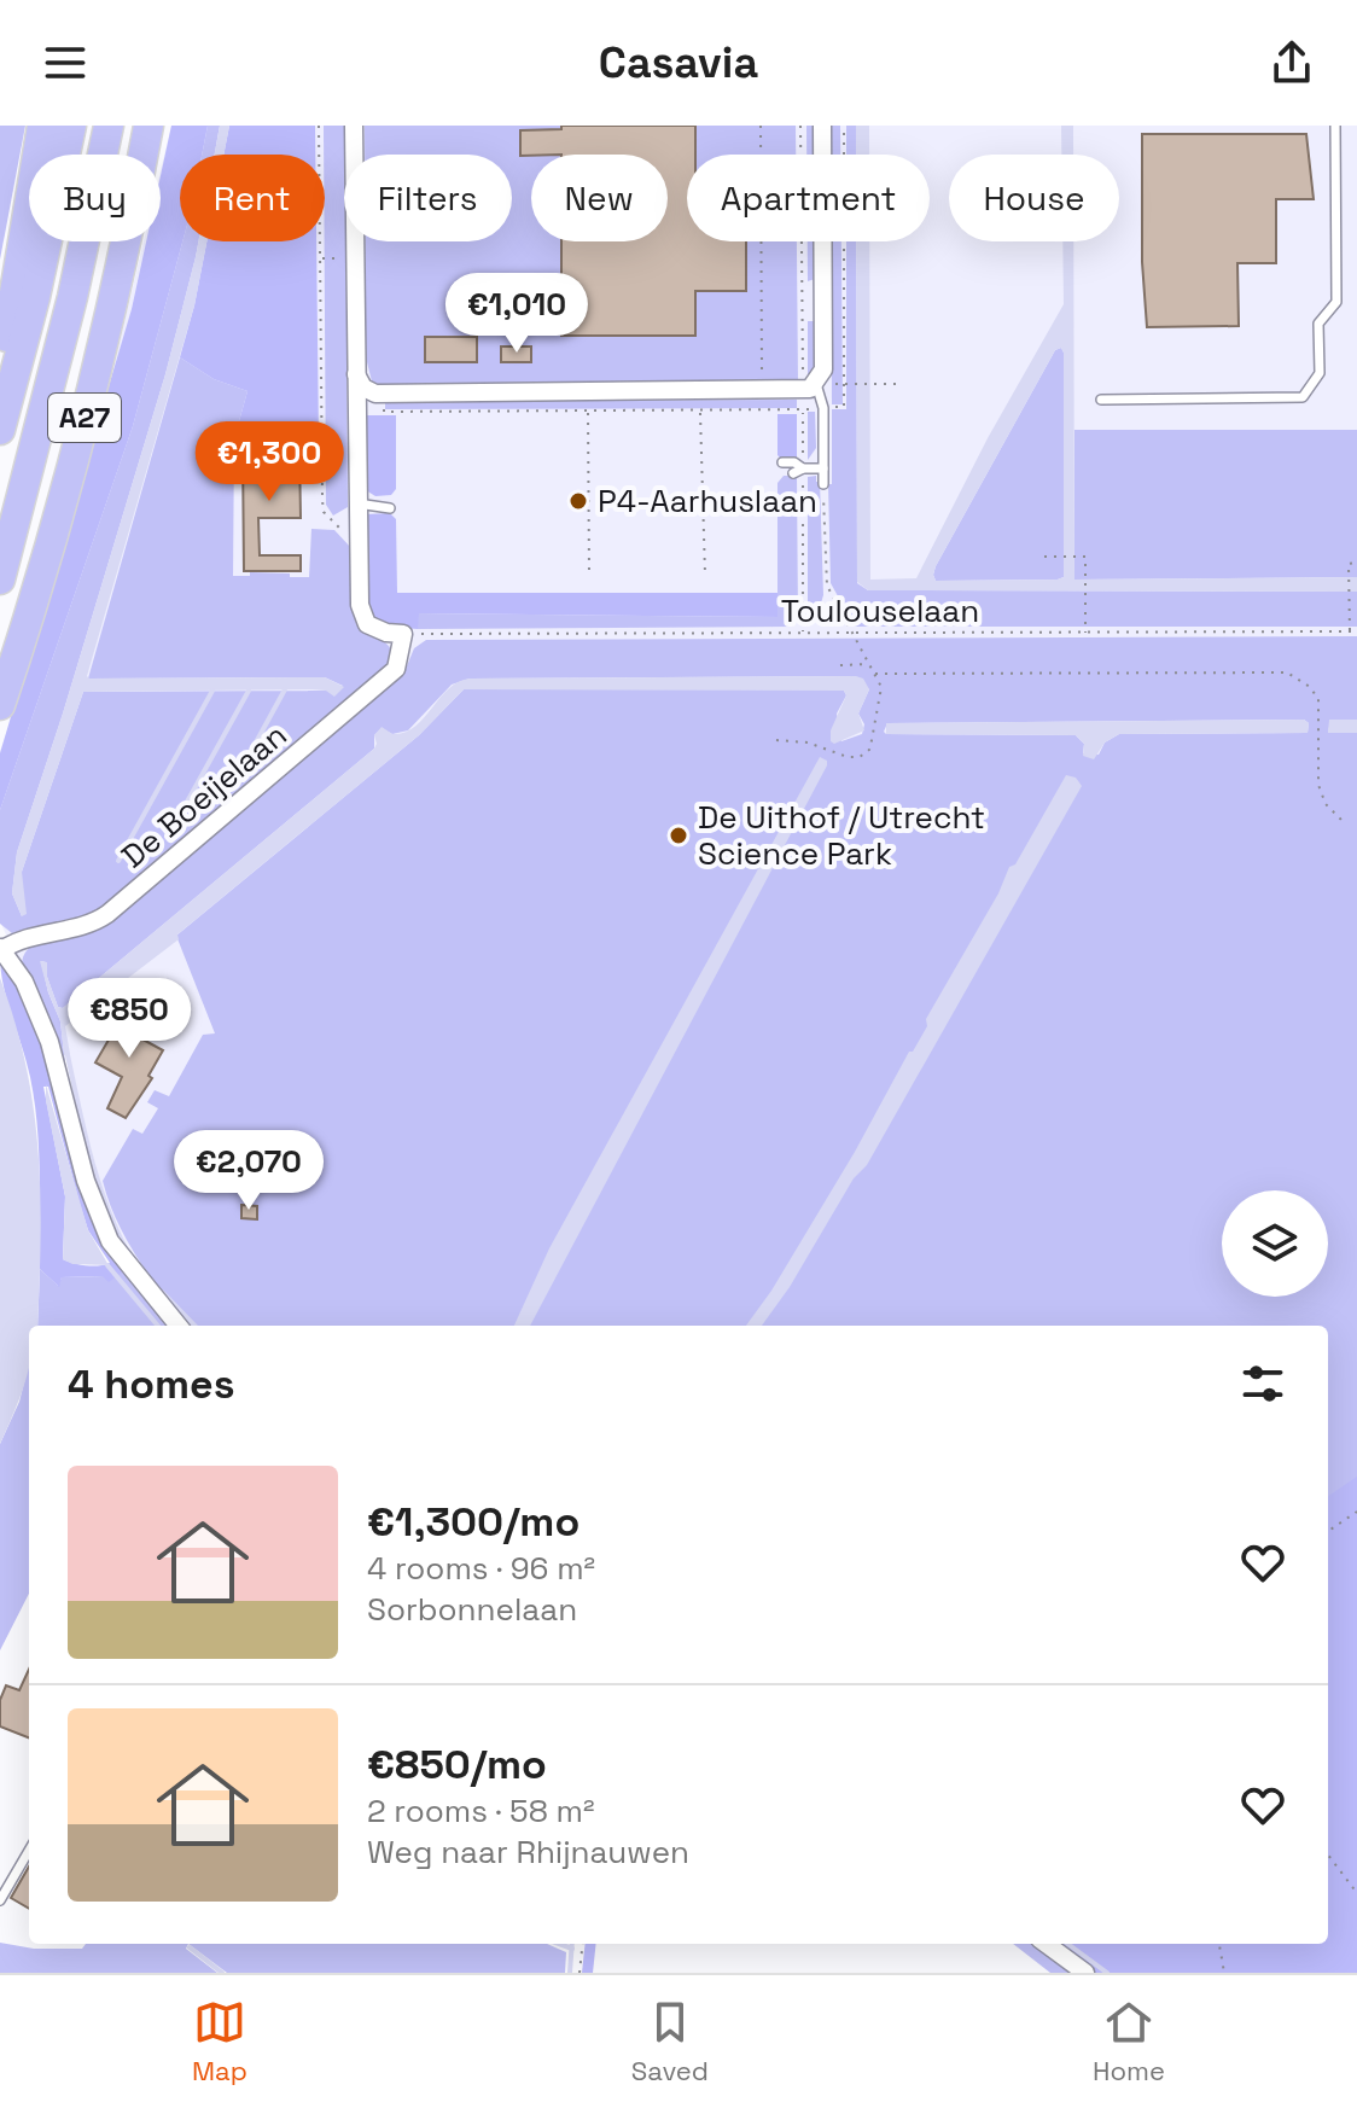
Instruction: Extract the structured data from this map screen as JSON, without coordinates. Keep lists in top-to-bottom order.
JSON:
{
  "streets": {
    "highway": ["A27"],
    "street": ["De Boeijelaan"],
    "path": ["Toulouselaan"]
  },
  "crossings": [
    ["Toulouselaan", "De Boeijelaan"]
  ],
  "places": ["P4-Aarhuslaan", "De Uithof / Utrecht Science Park"],
  "page": {
    "header": "Casavia",
    "chip": [
      "Buy",
      "Rent",
      "Filters",
      "New",
      "Apartment",
      "House"
    ],
    "price": [
      "€1,010",
      "€1,300",
      "€850",
      "€2,070"
    ],
    "heading": "4 homes",
    "list": [
      {
        "name": "€1,300/mo",
        "note": "4 rooms · 96 m² · Sorbonnelaan"
      },
      {
        "name": "€850/mo",
        "note": "2 rooms · 58 m² · Weg naar Rhijnauwen"
      }
    ],
    "tabs": ["Map", "Saved", "Home"]
  }
}
